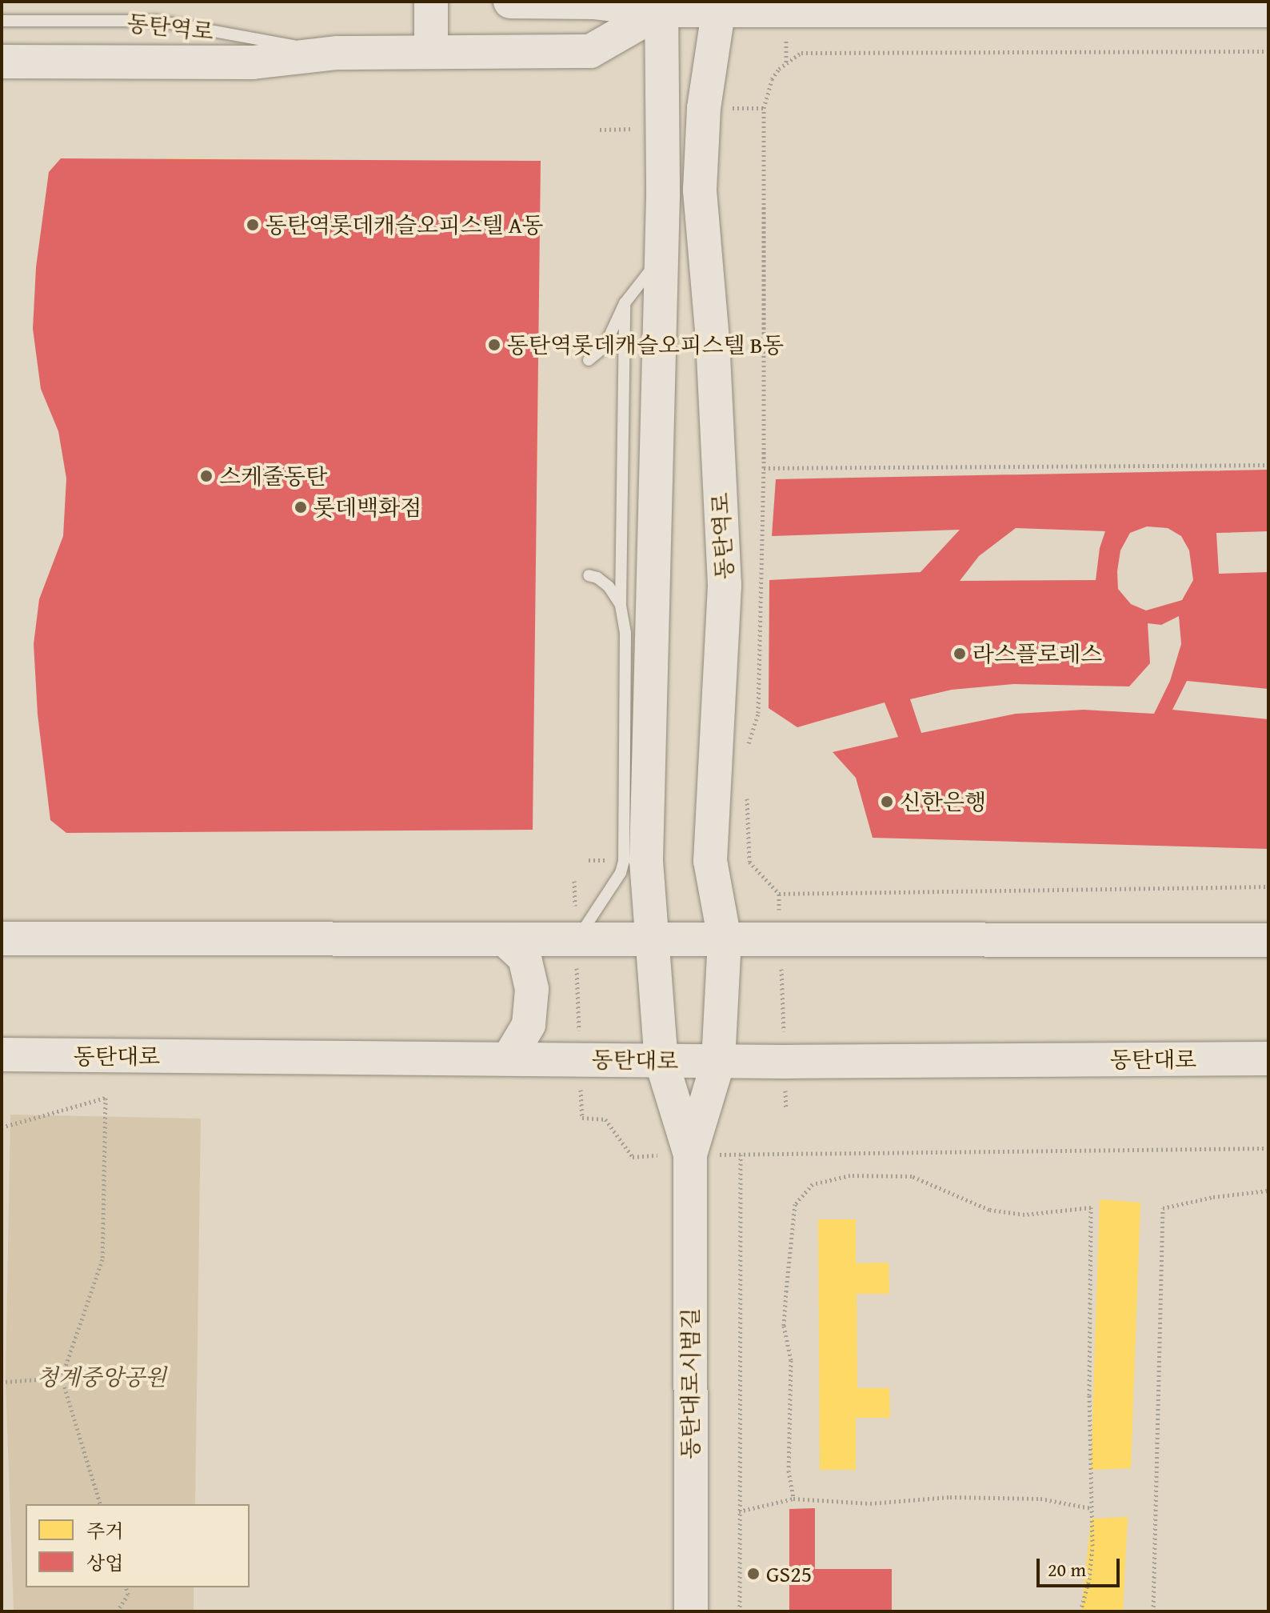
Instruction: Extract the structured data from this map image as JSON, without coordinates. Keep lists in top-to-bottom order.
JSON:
{
  "streets": {
    "street": ["동탄역로", "동탄대로", "동탄대로시범길"]
  },
  "crossings": [
    ["동탄역로", "동탄대로"],
    ["동탄역로", "동탄대로시범길"],
    ["동탄대로", "동탄대로시범길"]
  ],
  "parks": ["청계중앙공원"],
  "places": [
    "동탄역롯데캐슬오피스텔 A동",
    "동탄역롯데캐슬오피스텔 B동",
    "스케줄동탄",
    "롯데백화점",
    "라스플로레스",
    "신한은행",
    "GS25"
  ],
  "legend": ["주거", "상업"],
  "scale_bar": "20 m"
}
